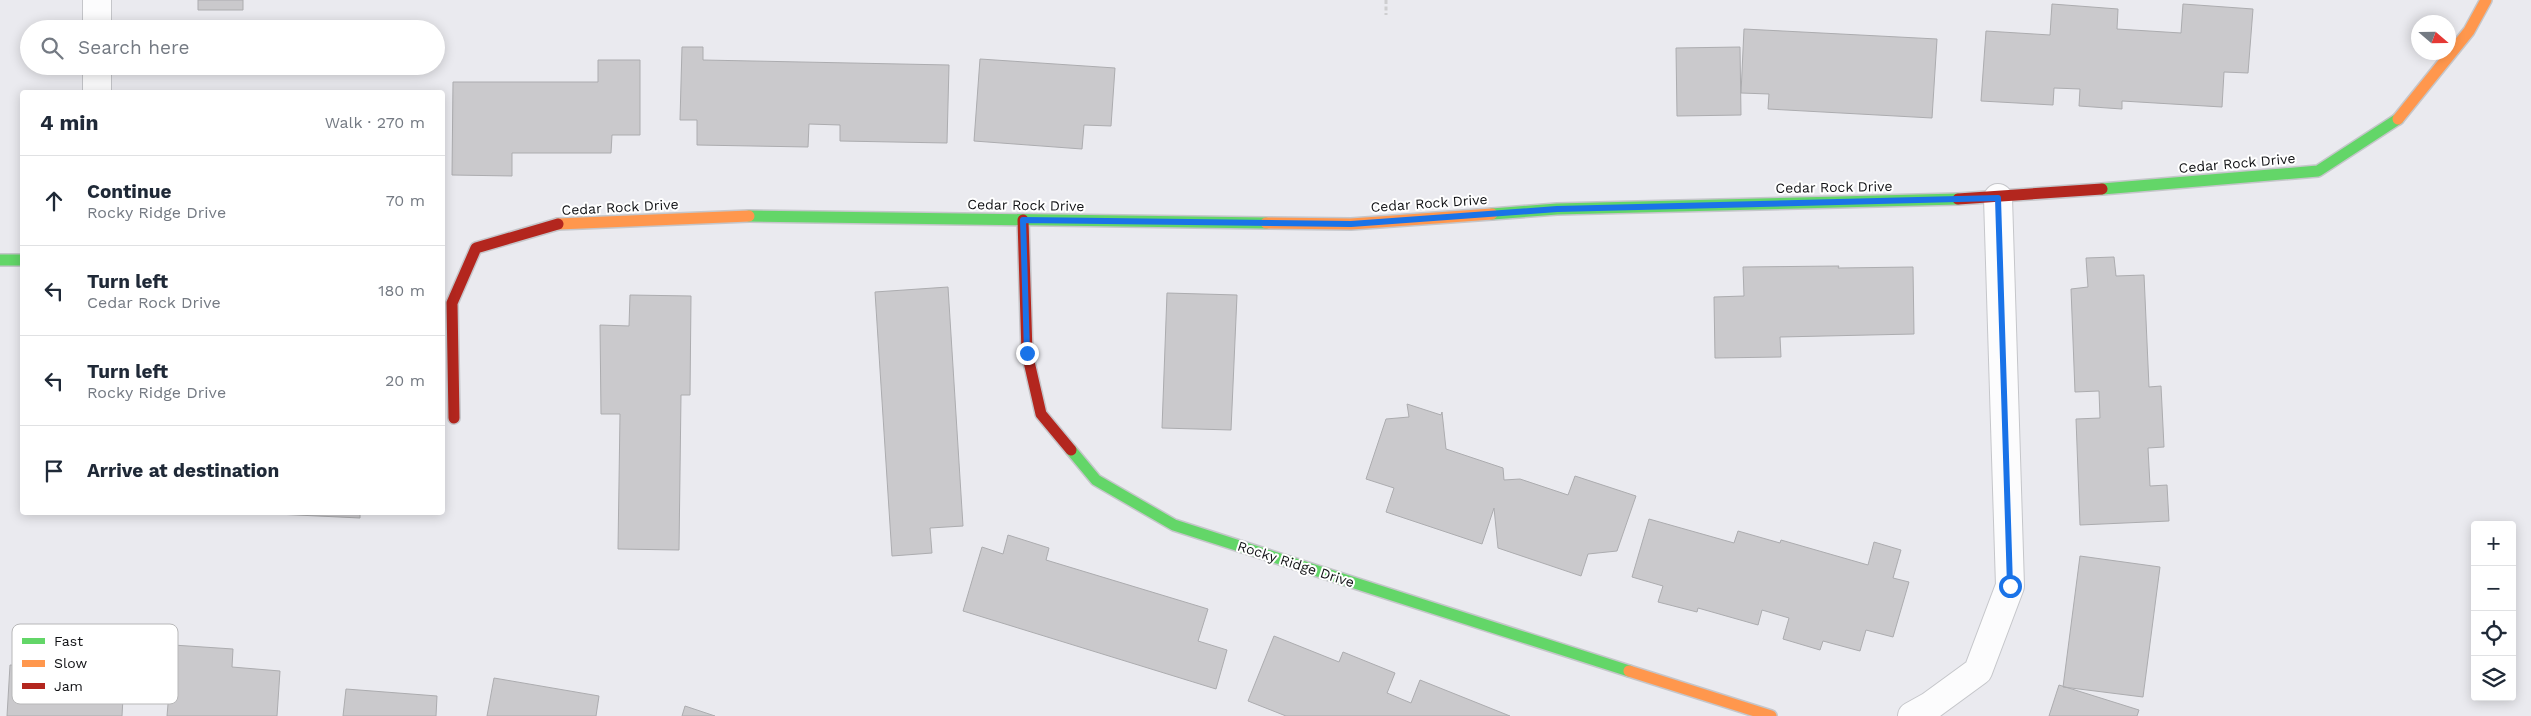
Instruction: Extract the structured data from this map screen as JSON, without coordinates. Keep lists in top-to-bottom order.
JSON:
{
  "streets": {
    "street": ["Cedar Rock Drive", "Rocky Ridge Drive"]
  },
  "crossings": [
    ["Cedar Rock Drive", "Rocky Ridge Drive"]
  ],
  "legend": ["Fast", "Slow", "Jam"],
  "north": "right",
  "page": {
    "search": "Search here",
    "heading": ["4 min", "Walk · 270 m"],
    "list": [
      ["Continue", "Rocky Ridge Drive", "70 m"],
      ["Turn left", "Cedar Rock Drive", "180 m"],
      ["Turn left", "Rocky Ridge Drive", "20 m"],
      "Arrive at destination"
    ],
    "map_buttons": ["+", "−"]
  }
}
